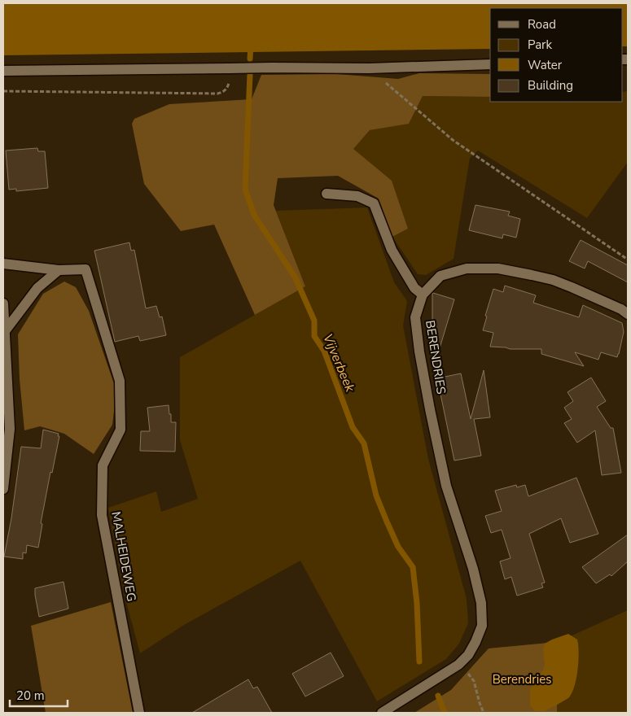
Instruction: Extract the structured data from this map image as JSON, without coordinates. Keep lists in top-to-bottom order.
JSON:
{
  "streets": {
    "street": ["BERENDRIES", "MALHEIDEWEG"]
  },
  "water": ["Vijverbeek"],
  "parks": ["Berendries"],
  "legend": [
    "Road",
    "Park",
    "Water",
    "Building"
  ],
  "scale_bar": "20 m"
}
